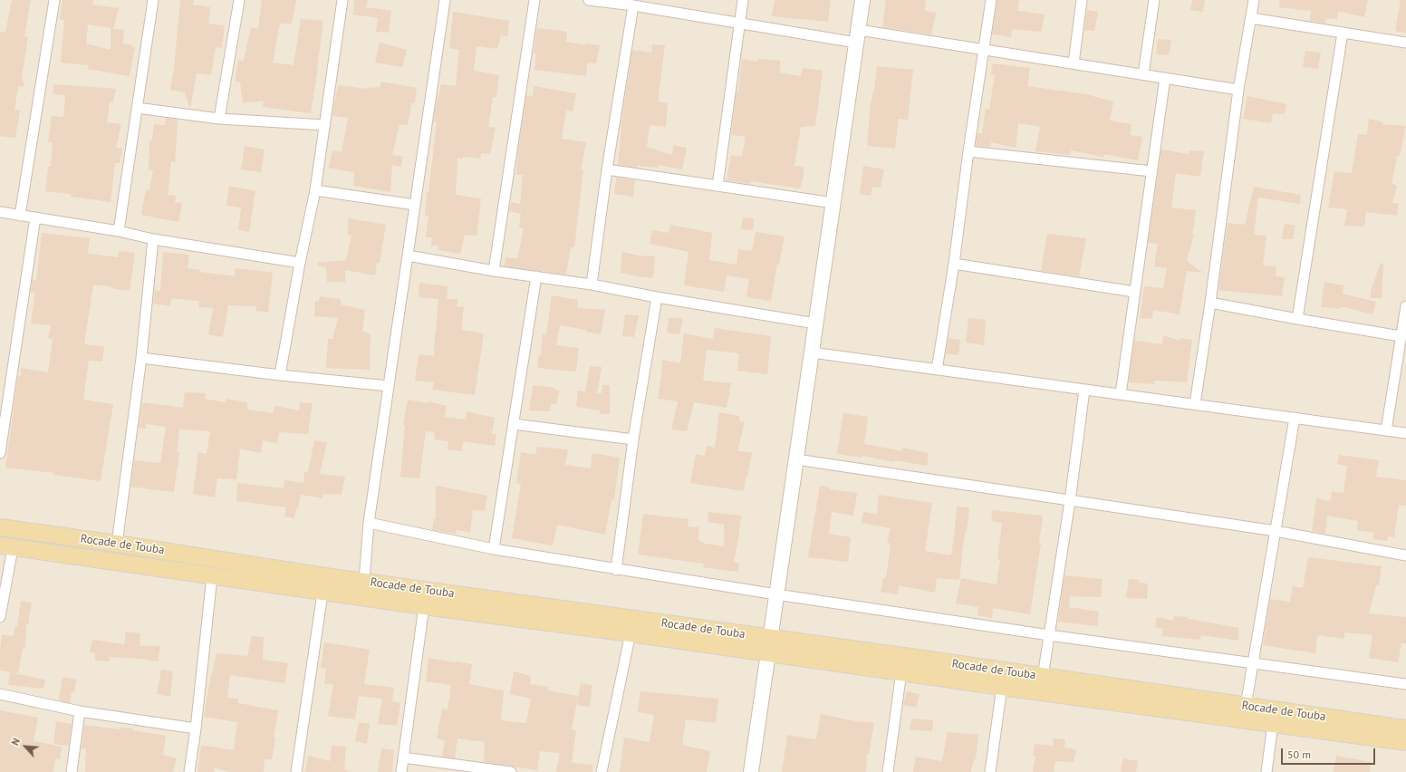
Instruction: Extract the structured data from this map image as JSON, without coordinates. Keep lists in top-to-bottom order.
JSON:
{
  "streets": {
    "main road": ["Rocade de Touba"]
  },
  "scale_bar": "50 m",
  "north": "top left"
}
